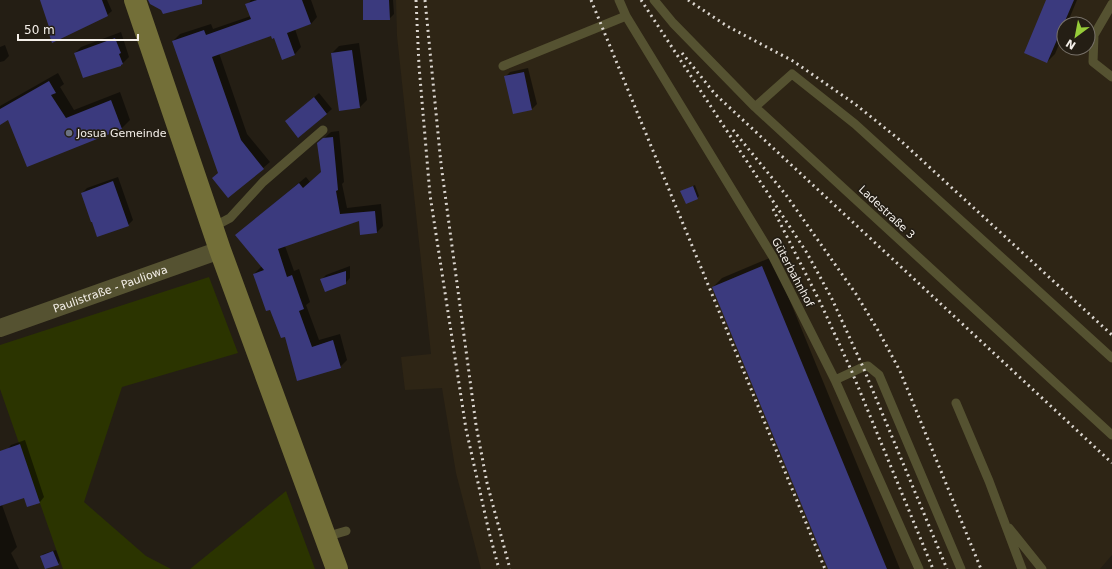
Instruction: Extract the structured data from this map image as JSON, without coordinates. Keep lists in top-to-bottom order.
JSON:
{
  "streets": {
    "street": ["Paulistraße - Pauliowa"],
    "lane": ["Ladestraße 3", "Güterbahnhof"]
  },
  "places": ["Josua Gemeinde"],
  "scale_bar": "50 m",
  "north": "bottom left"
}
